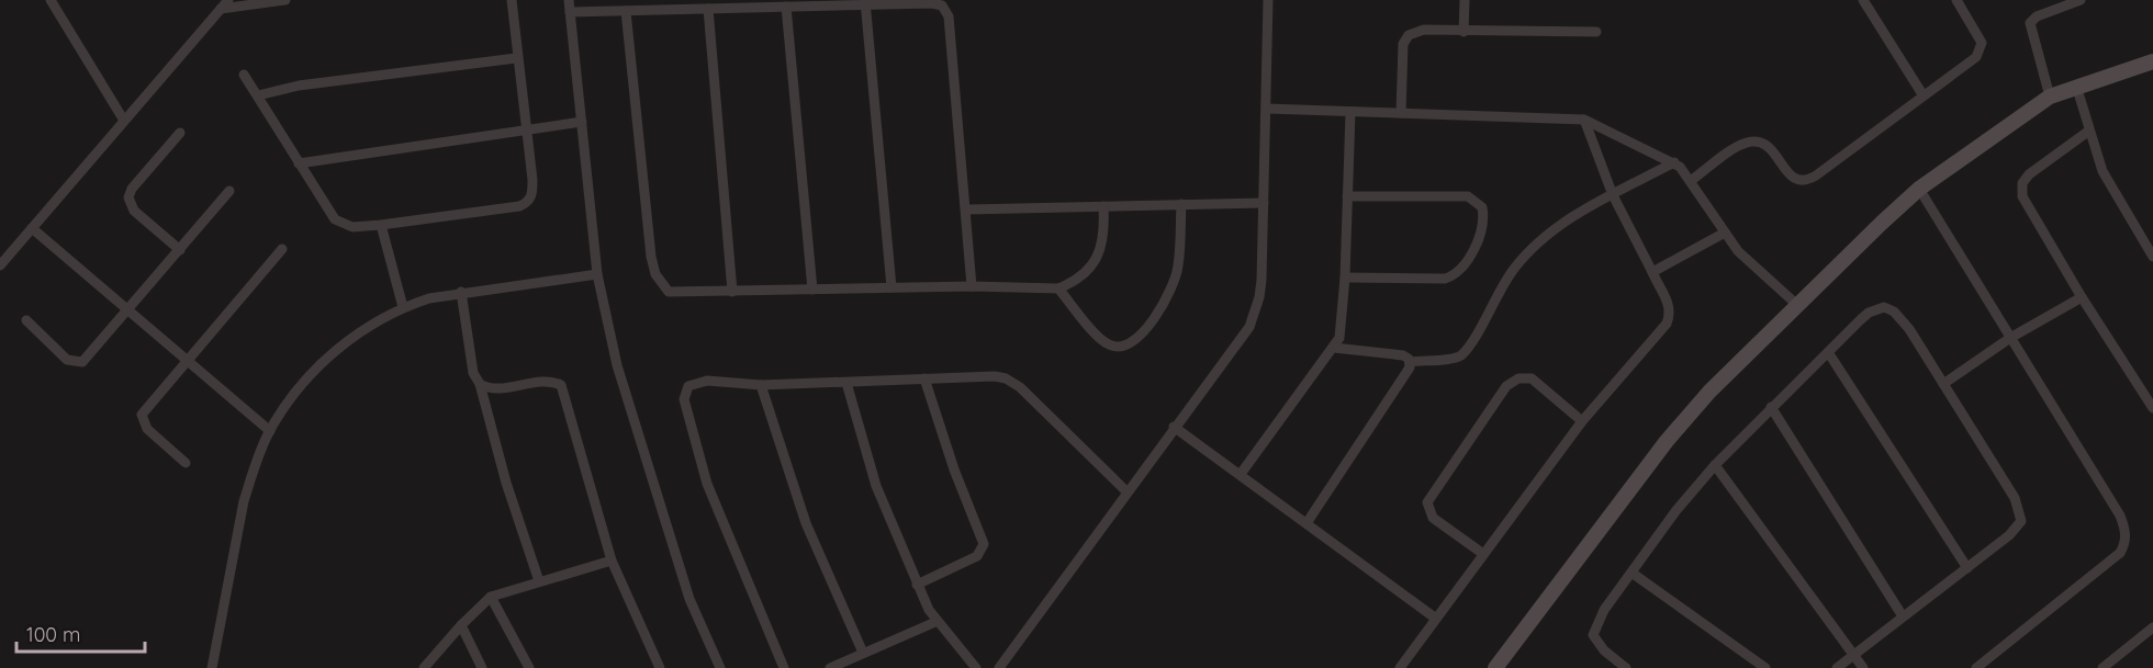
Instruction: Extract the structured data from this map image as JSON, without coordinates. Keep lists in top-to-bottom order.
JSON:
{
  "scale_bar": "100 m"
}
